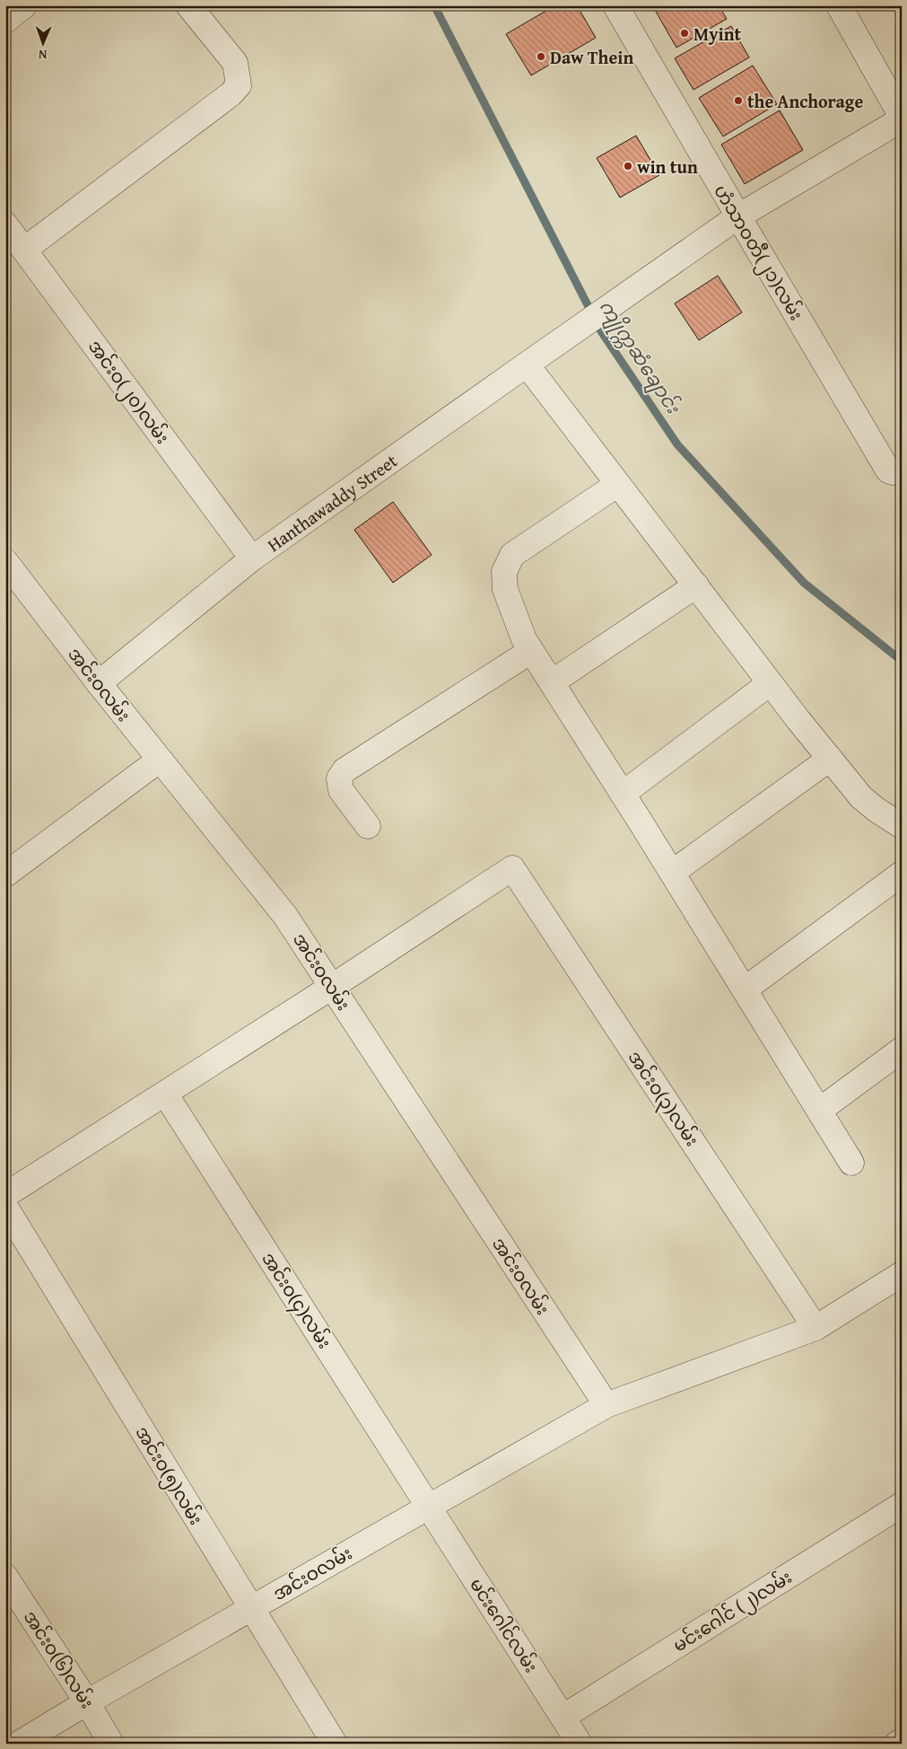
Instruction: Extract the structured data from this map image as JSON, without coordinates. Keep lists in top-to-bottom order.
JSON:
{
  "streets": {
    "street": [
      "ဟံသာဝတီ(၂၁)လမ်း",
      "အင်းဝ(၂၀)လမ်း",
      "Hanthawaddy Street",
      "အင်းဝလမ်း",
      "အင်းဝ(၃)လမ်း",
      "အင်းဝ(၄)လမ်း",
      "အင်းဝ(၅)လမ်း",
      "မင်းဂေါင် (၂)လမ်း",
      "မင်းဂေါင်လမ်း",
      "အင်းဝ(၆)လမ်း"
    ]
  },
  "crossings": [
    ["ဟံသာဝတီ(၂၁)လမ်း", "Hanthawaddy Street"],
    ["အင်းဝ(၂၀)လမ်း", "Hanthawaddy Street"],
    ["Hanthawaddy Street", "အင်းဝလမ်း"],
    ["အင်းဝလမ်း", "အင်းဝ(၃)လမ်း"],
    ["အင်းဝလမ်း", "အင်းဝ(၄)လမ်း"],
    ["အင်းဝလမ်း", "အင်းဝ(၅)လမ်း"],
    ["အင်းဝလမ်း", "မင်းဂေါင်လမ်း"],
    ["အင်းဝလမ်း", "အင်းဝ(၆)လမ်း"],
    ["အင်းဝ(၄)လမ်း", "မင်းဂေါင်လမ်း"],
    ["မင်းဂေါင် (၂)လမ်း", "မင်းဂေါင်လမ်း"]
  ],
  "water": ["ကျိုက္ကဆံချောင်း"],
  "places": [
    "Myint",
    "Daw Thein",
    "the Anchorage",
    "win tun"
  ],
  "north": "bottom"
}
